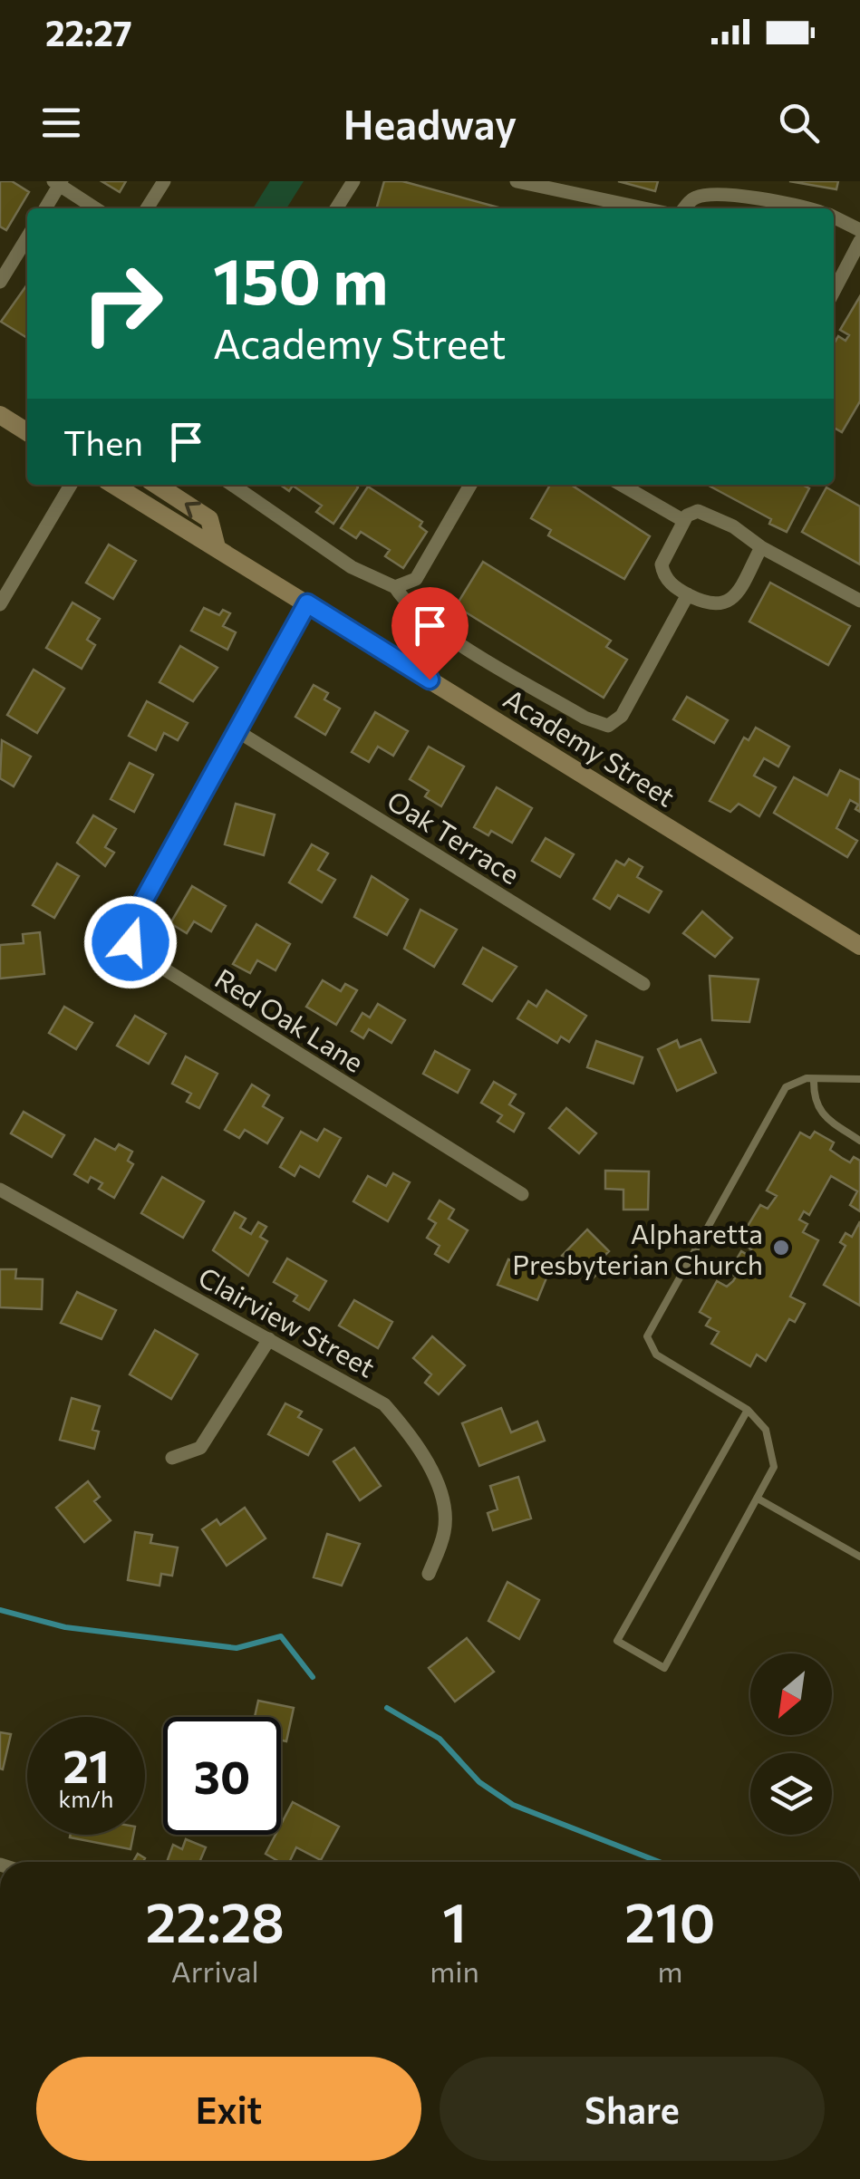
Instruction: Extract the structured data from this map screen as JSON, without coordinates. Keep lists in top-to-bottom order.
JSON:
{
  "streets": {
    "street": [
      "Academy Street",
      "Oak Terrace",
      "Red Oak Lane",
      "Clairview Street"
    ]
  },
  "crossings": [
    ["Academy Street", "Red Oak Lane"],
    ["Oak Terrace", "Red Oak Lane"]
  ],
  "places": ["Alpharetta Presbyterian Church"],
  "north": "bottom left",
  "page": {
    "status": "22:27",
    "header": "Headway",
    "turn": ["150 m", "Academy Street"],
    "then": "Then",
    "speed": "21 km/h",
    "limit": "30",
    "eta": [
      "22:28",
      "Arrival",
      "1",
      "min",
      "210",
      "m"
    ],
    "buttons": ["Exit", "Share"]
  }
}
